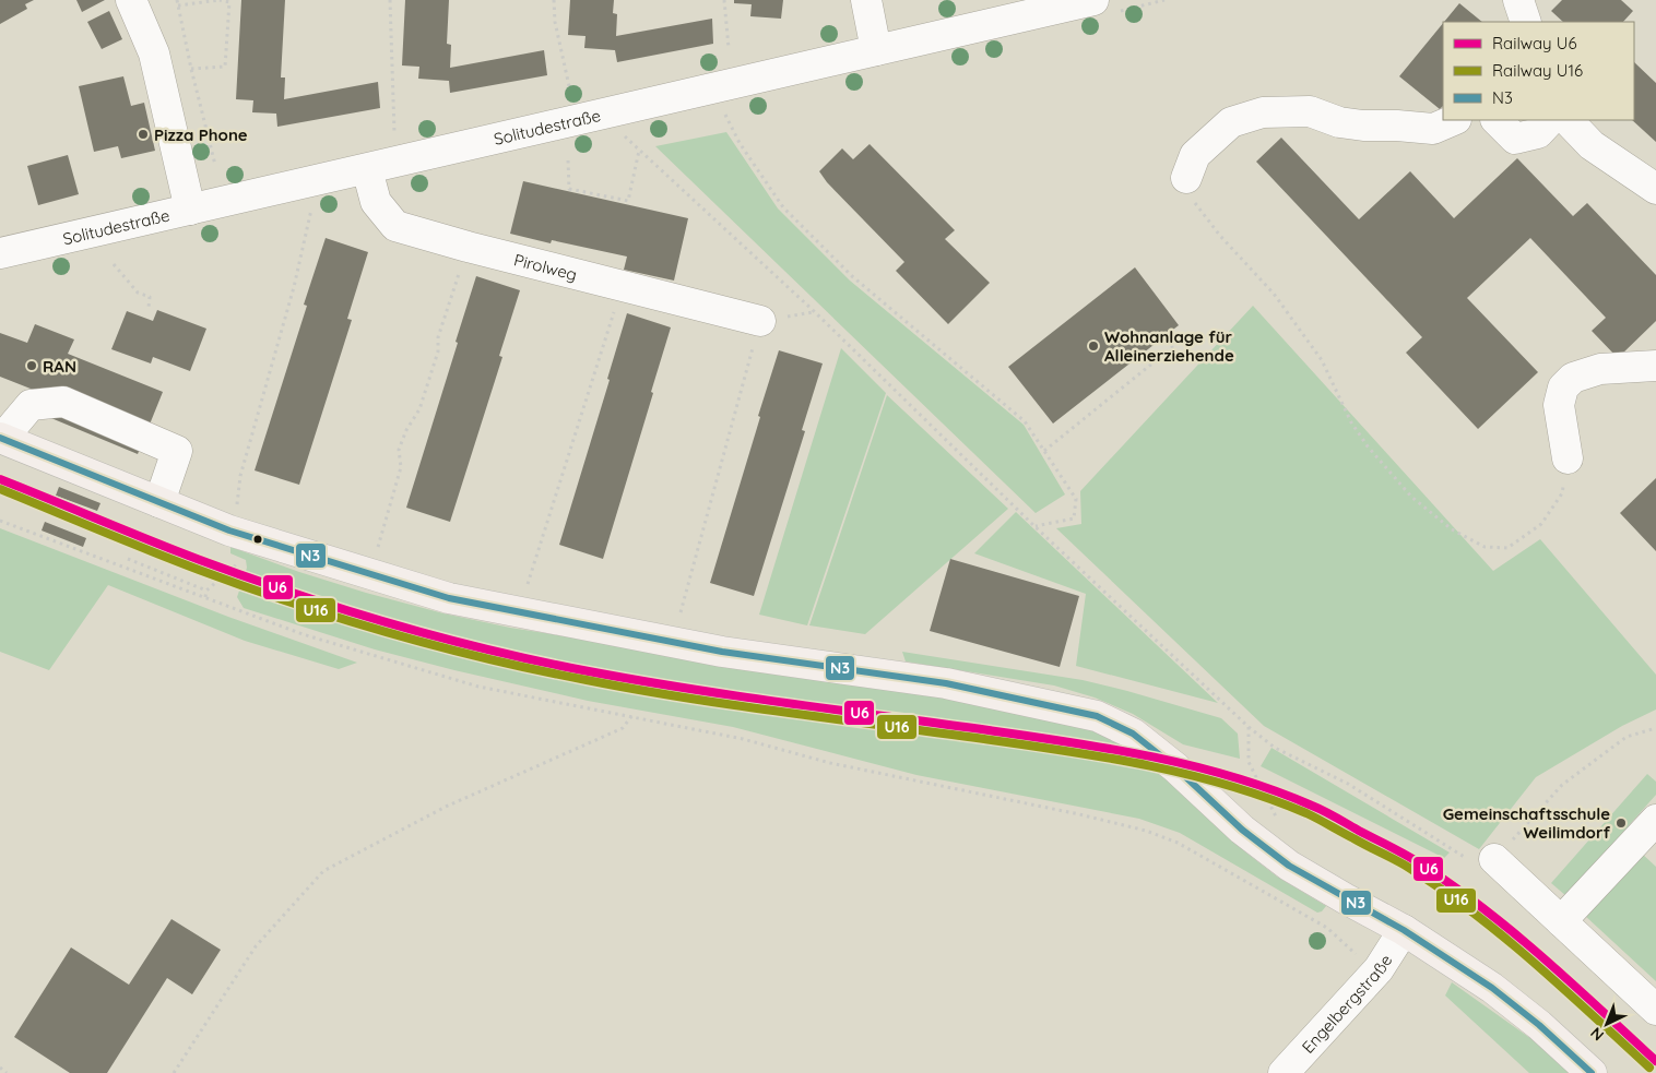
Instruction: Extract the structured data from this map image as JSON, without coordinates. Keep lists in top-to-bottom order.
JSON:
{
  "streets": {
    "street": ["Solitudestraße", "Pirolweg", "Engelbergstraße"]
  },
  "crossings": [
    ["Solitudestraße", "Pirolweg"]
  ],
  "places": [
    "Pizza Phone",
    "Wohnanlage für Alleinerziehende",
    "RAN",
    "Gemeinschaftsschule Weilimdorf"
  ],
  "lines": ["transit line N3", "rail line U6", "rail line U16"],
  "legend": ["Railway U6", "Railway U16", "N3"],
  "north": "bottom left"
}
